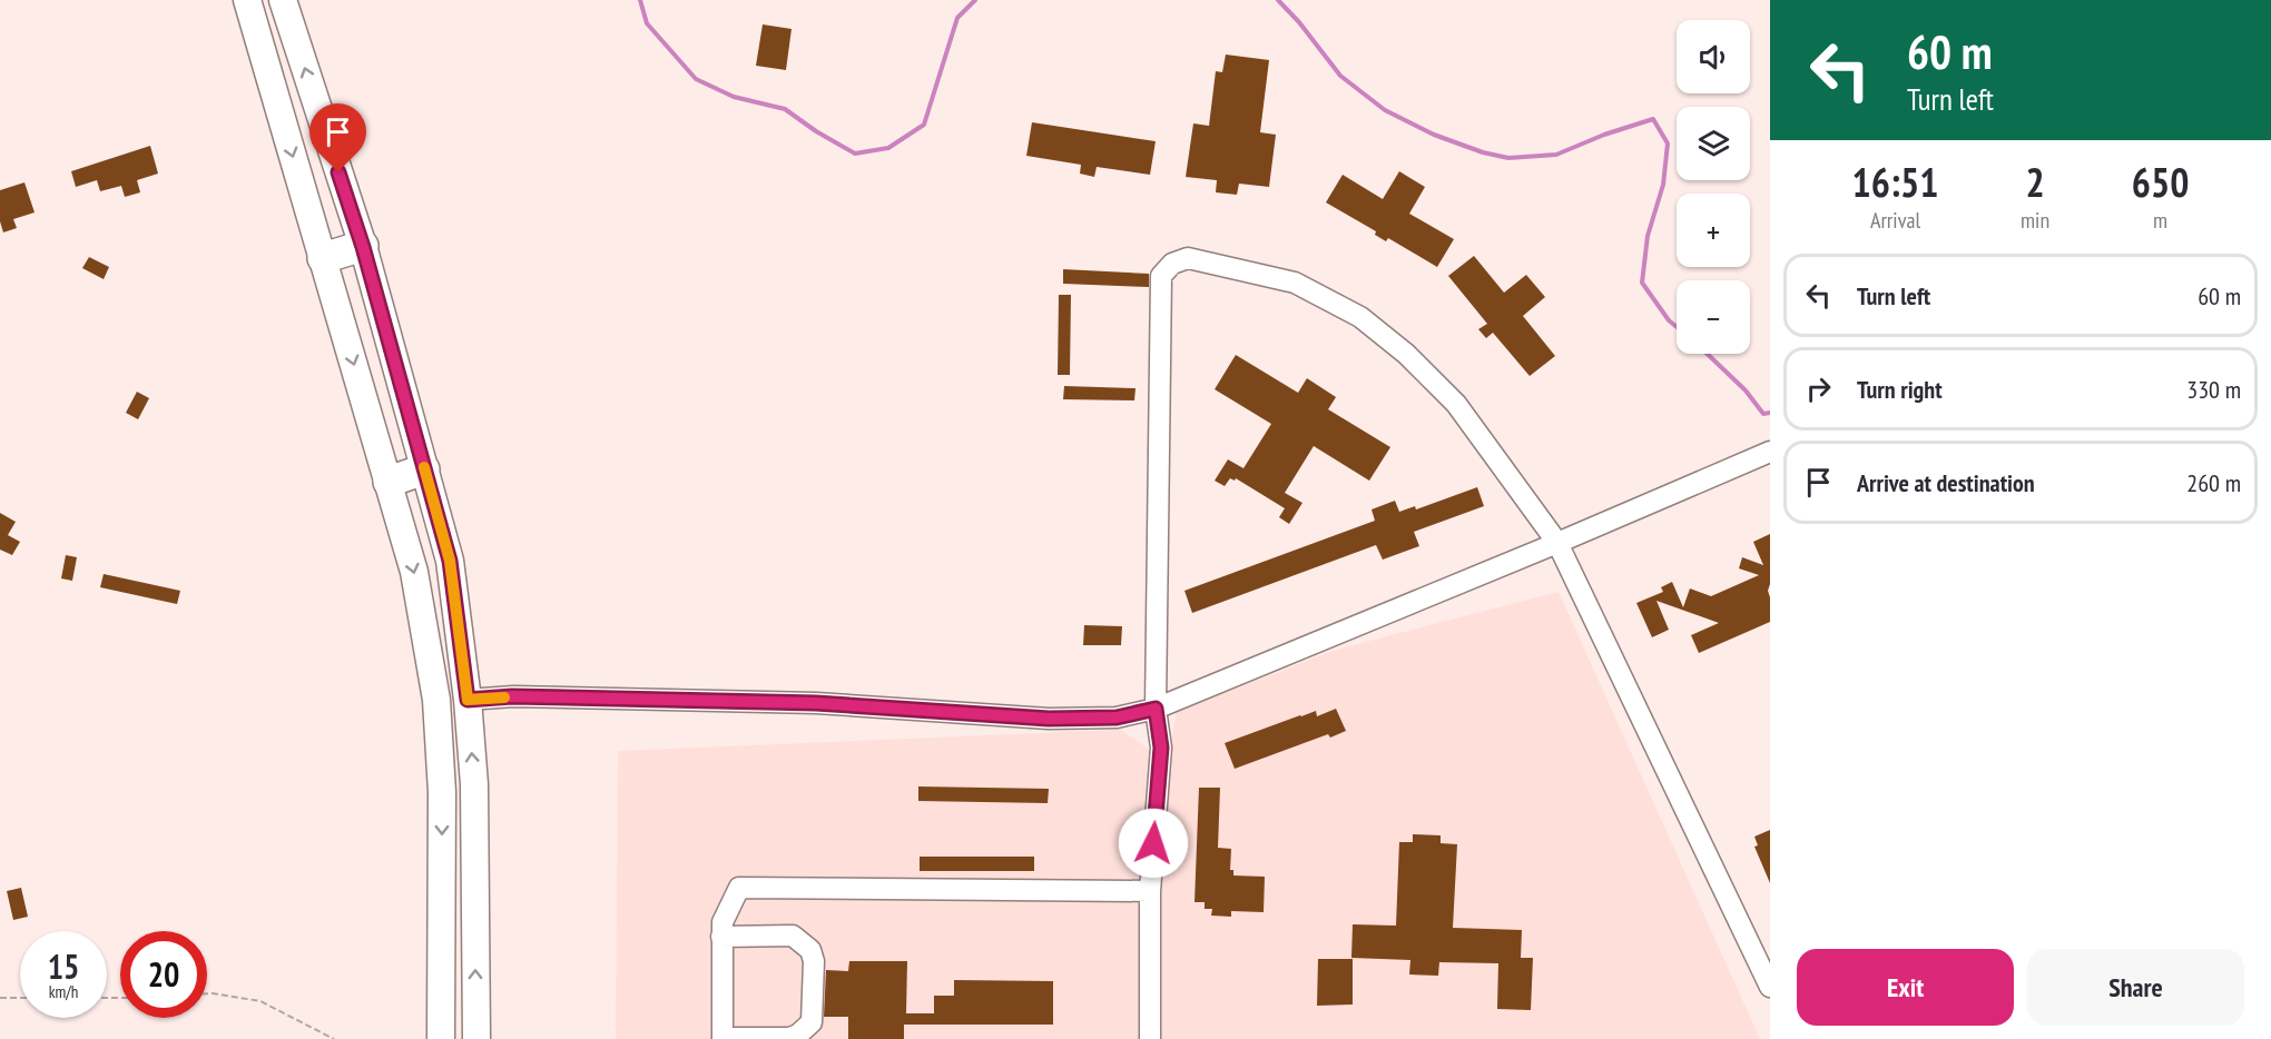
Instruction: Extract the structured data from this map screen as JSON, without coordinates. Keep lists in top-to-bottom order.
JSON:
{
  "page": {
    "turn": ["60 m", "Turn left"],
    "map_buttons": ["+", "−"],
    "eta": [
      "16:51",
      "Arrival",
      "2",
      "min",
      "650",
      "m"
    ],
    "list": [
      {
        "name": "Turn left",
        "value": "60 m"
      },
      {
        "name": "Turn right",
        "value": "330 m"
      },
      {
        "name": "Arrive at destination",
        "value": "260 m"
      }
    ],
    "speed": "15 km/h",
    "limit": "20",
    "buttons": ["Exit", "Share"]
  }
}
